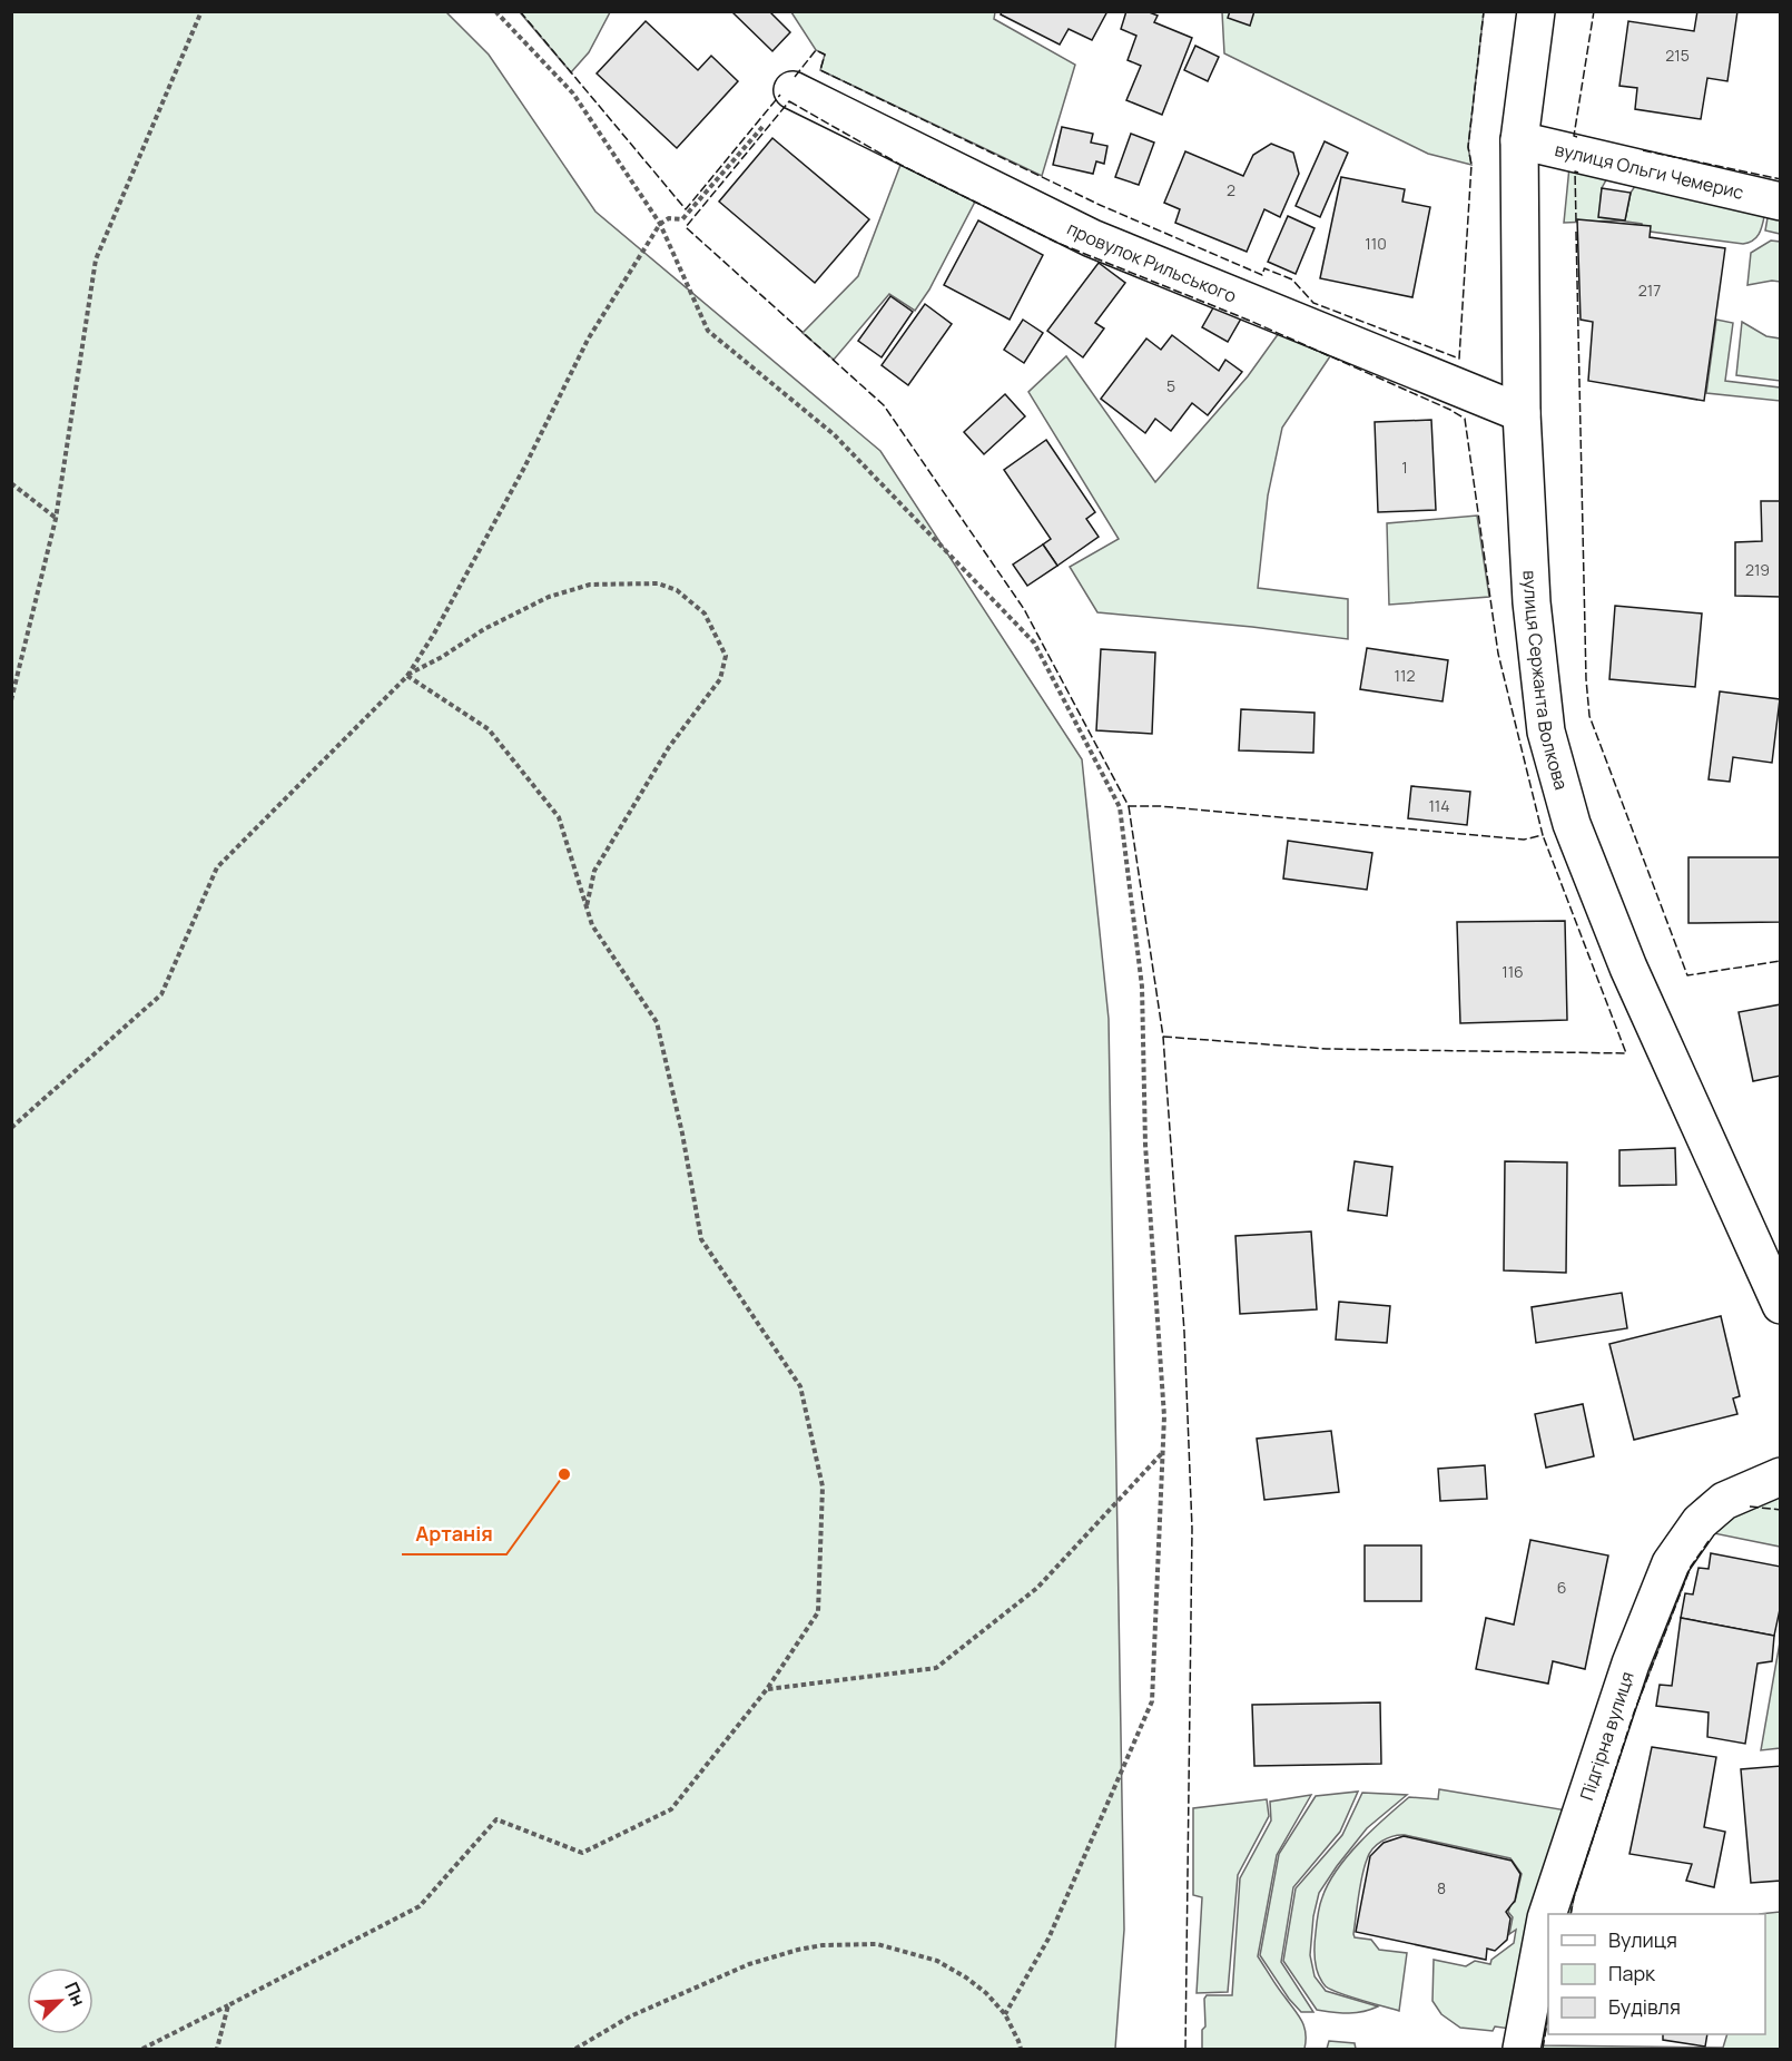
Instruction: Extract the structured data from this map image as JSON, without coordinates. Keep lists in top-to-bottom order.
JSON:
{
  "streets": {
    "street": [
      "вулиця Ольги Чемерис",
      "провулок Рильського",
      "вулиця Сержанта Волкова",
      "Підгірна вулиця"
    ]
  },
  "crossings": [
    ["вулиця Ольги Чемерис", "вулиця Сержанта Волкова"],
    ["провулок Рильського", "вулиця Сержанта Волкова"]
  ],
  "places": ["Артанія"],
  "house_numbers": [
    "215",
    "2",
    "110",
    "217",
    "5",
    "1",
    "219",
    "112",
    "114",
    "116",
    "6",
    "8"
  ],
  "legend": ["Вулиця", "Парк", "Будівля"],
  "north": "top right"
}
